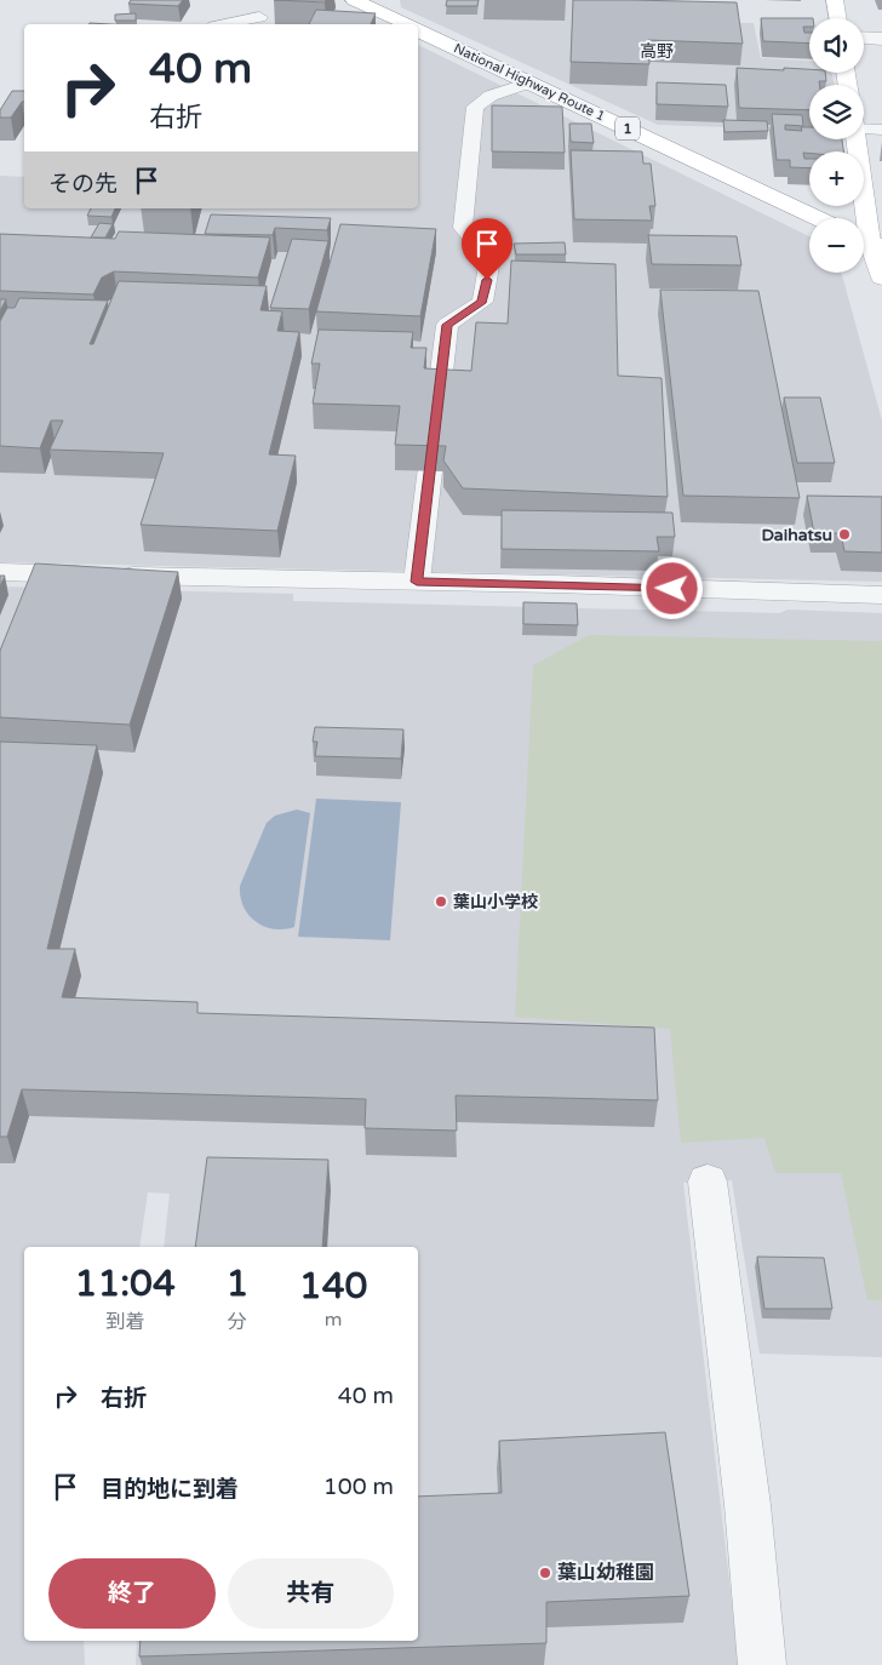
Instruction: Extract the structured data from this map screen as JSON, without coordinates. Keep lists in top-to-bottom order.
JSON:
{
  "streets": {
    "main road": ["National Highway Route 1", "1"]
  },
  "districts": ["高野"],
  "places": ["Daihatsu", "葉山小学校", "葉山幼稚園"],
  "page": {
    "map_buttons": ["+", "−"],
    "turn": ["40 m", "右折"],
    "then": "その先",
    "eta": [
      "11:04",
      "到着",
      "1",
      "分",
      "140",
      "m"
    ],
    "list": [
      {
        "name": "右折",
        "value": "40 m"
      },
      {
        "name": "目的地に到着",
        "value": "100 m"
      }
    ],
    "buttons": ["終了", "共有"]
  }
}
